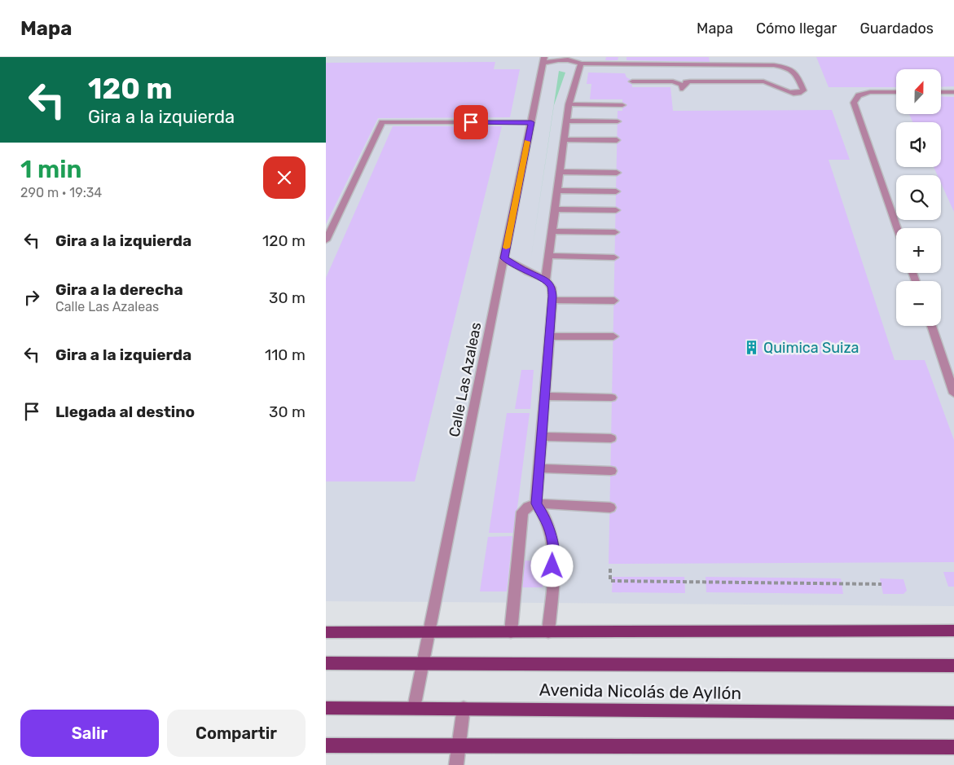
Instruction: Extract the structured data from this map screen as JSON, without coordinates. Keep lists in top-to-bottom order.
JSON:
{
  "streets": {
    "main road": ["Avenida Nicolás de Ayllón"],
    "street": ["Calle Las Azaleas"]
  },
  "crossings": [
    ["Calle Las Azaleas", "Avenida Nicolás de Ayllón"]
  ],
  "places": {
    "building": ["Quimica Suiza"]
  },
  "north": "top",
  "page": {
    "header": "Mapa",
    "nav": ["Mapa", "Cómo llegar", "Guardados"],
    "turn": ["120 m", "Gira a la izquierda"],
    "map_buttons": ["+", "−"],
    "heading": ["1 min", "290 m · 19:34"],
    "list": [
      {
        "name": "Gira a la izquierda",
        "value": "120 m"
      },
      {
        "name": "Gira a la derecha",
        "note": "Calle Las Azaleas",
        "value": "30 m"
      },
      {
        "name": "Gira a la izquierda",
        "value": "110 m"
      },
      {
        "name": "Llegada al destino",
        "value": "30 m"
      }
    ],
    "buttons": ["Salir", "Compartir"]
  }
}
